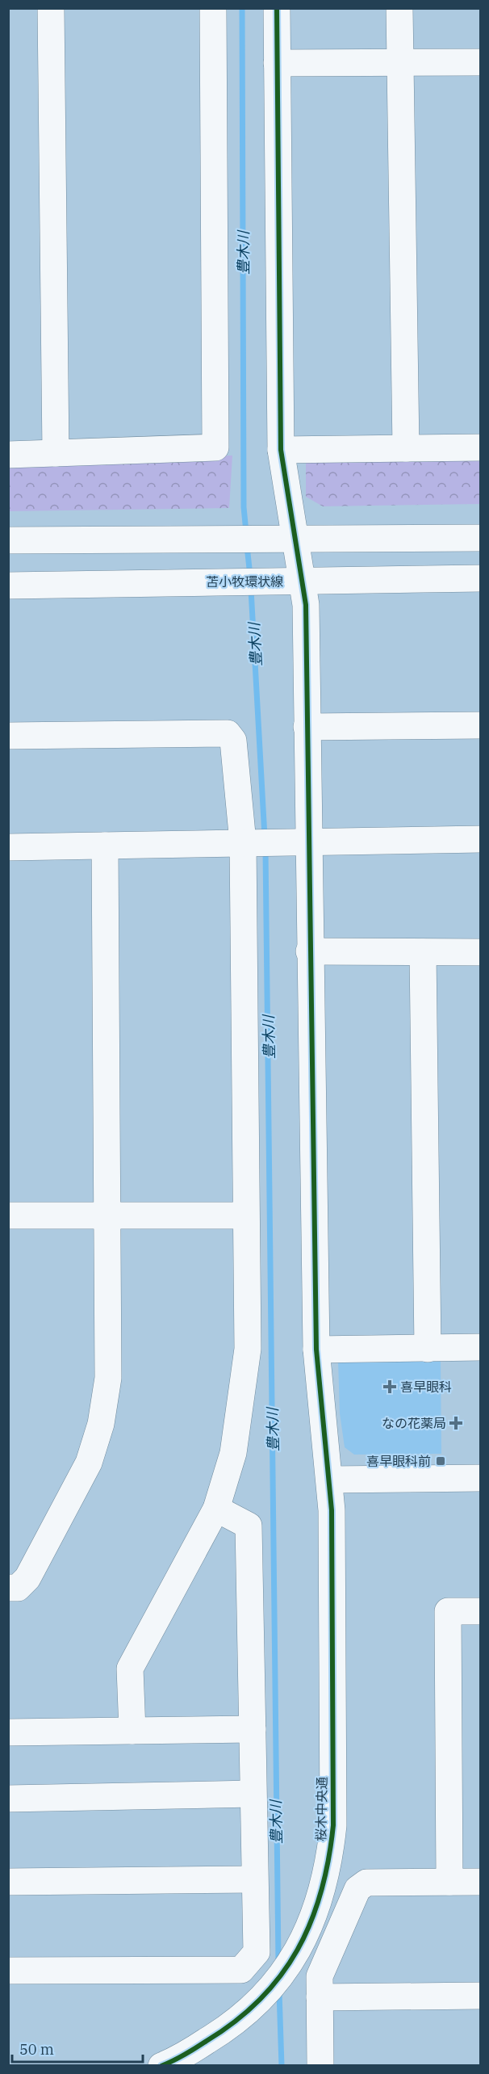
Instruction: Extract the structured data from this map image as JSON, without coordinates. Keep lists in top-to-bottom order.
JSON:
{
  "streets": {
    "street": ["苫小牧環状線", "桜木中央通"]
  },
  "crossings": [
    ["苫小牧環状線", "桜木中央通"]
  ],
  "water": ["豊木川"],
  "places": {
    "health": ["喜早眼科", "なの花薬局"],
    "transit": ["喜早眼科前"]
  },
  "scale_bar": "50 m"
}
